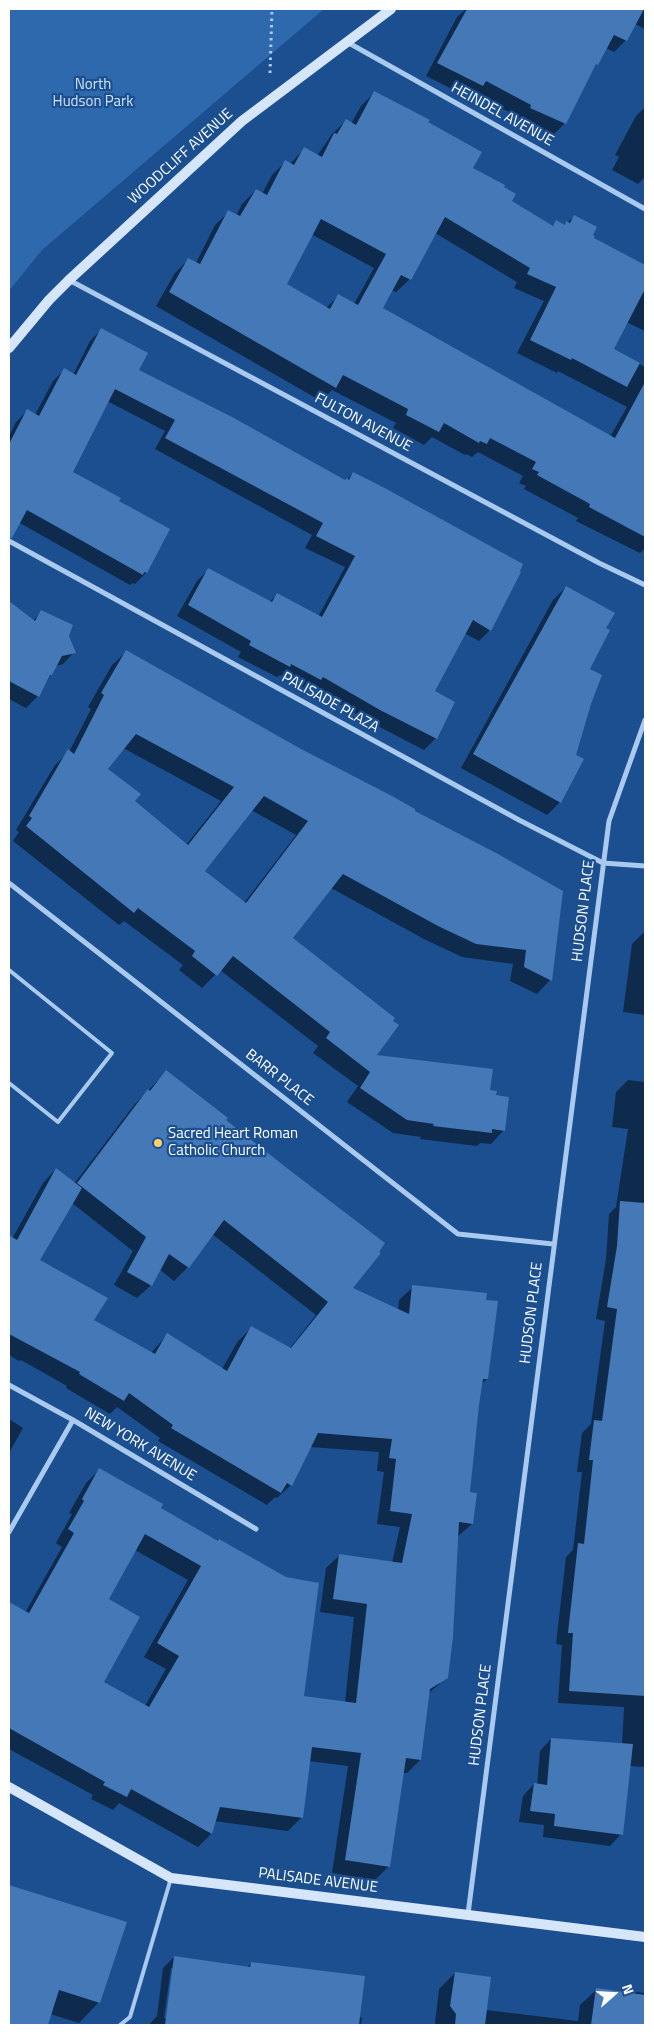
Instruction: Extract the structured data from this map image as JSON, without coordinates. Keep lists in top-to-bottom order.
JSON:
{
  "streets": {
    "main road": ["WOODCLIFF AVENUE", "PALISADE AVENUE"],
    "street": [
      "HEINDEL AVENUE",
      "FULTON AVENUE",
      "PALISADE PLAZA",
      "HUDSON PLACE",
      "BARR PLACE",
      "NEW YORK AVENUE"
    ]
  },
  "crossings": [
    ["HEINDEL AVENUE", "WOODCLIFF AVENUE"],
    ["WOODCLIFF AVENUE", "FULTON AVENUE"],
    ["PALISADE PLAZA", "HUDSON PLACE"],
    ["HUDSON PLACE", "BARR PLACE"],
    ["HUDSON PLACE", "PALISADE AVENUE"]
  ],
  "parks": ["North Hudson Park"],
  "places": ["Sacred Heart Roman Catholic Church"],
  "north": "right"
}
